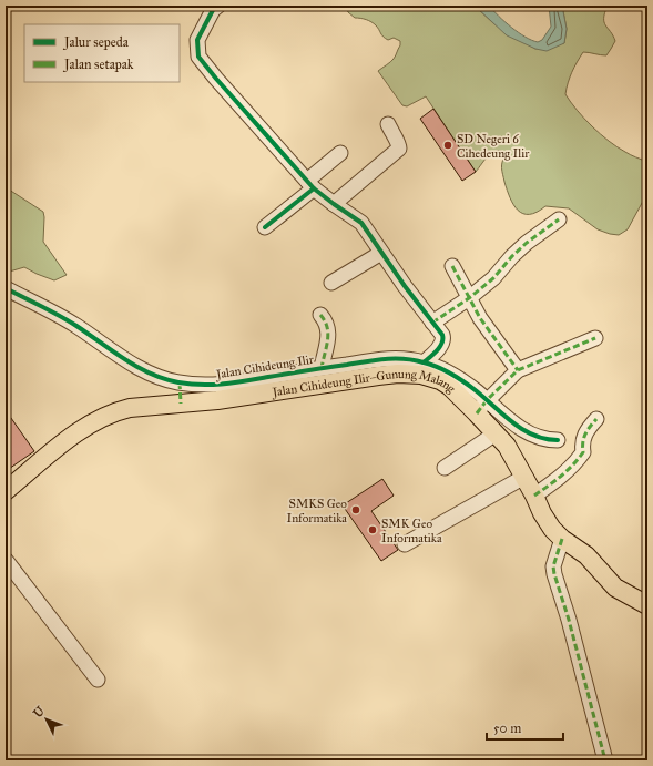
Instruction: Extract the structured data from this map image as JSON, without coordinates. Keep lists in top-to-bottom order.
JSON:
{
  "streets": {
    "main road": ["Jalan Cihideung Ilir–Gunung Malang"],
    "street": ["Jalan Cihideung Ilir"]
  },
  "crossings": [
    ["Jalan Cihideung Ilir", "Jalan Cihideung Ilir–Gunung Malang"]
  ],
  "places": ["SD Negeri 6 Cihedeung Ilir", "SMKS Geo Informatika", "SMK Geo Informatika"],
  "legend": ["Jalur sepeda", "Jalan setapak"],
  "scale_bar": "50 m",
  "north": "top left"
}
